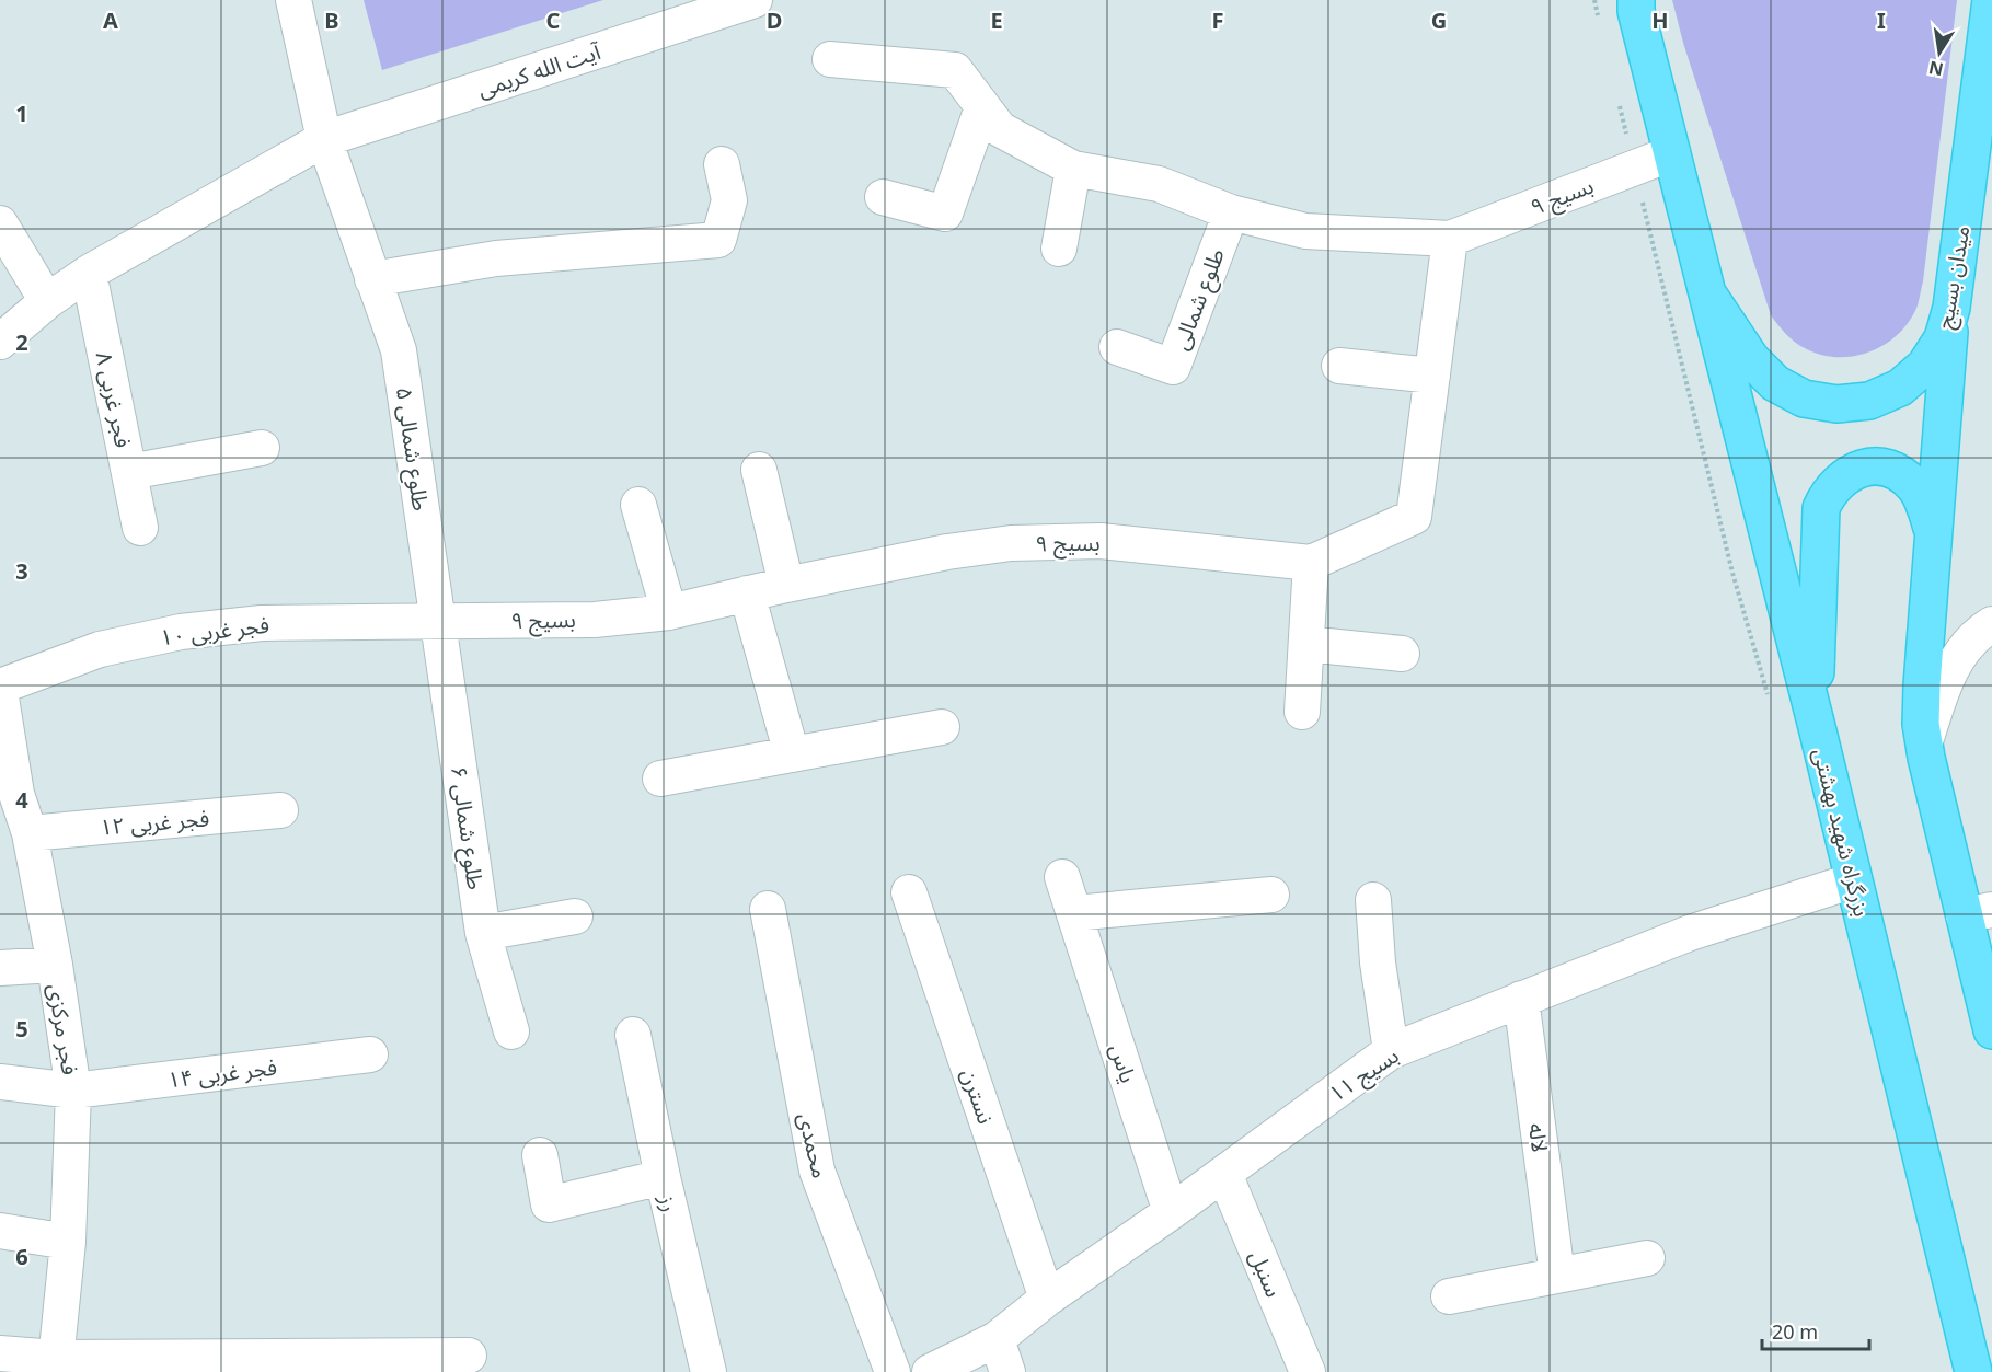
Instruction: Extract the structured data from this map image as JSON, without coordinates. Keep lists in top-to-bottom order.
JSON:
{
  "streets": {
    "highway": ["میدان بسیج", "بزرگراه شهید بهشتی"],
    "street": [
      "آیت الله کریمی",
      "بسیج ۹",
      "طلوع شمالی",
      "فجر غربی ۸",
      "طلوع شمالی ۵",
      "فجر غربی ۱۰",
      "فجر غربی ۱۲",
      "طلوع شمالی ۶",
      "فجر مرکزی",
      "یاس",
      "فجر غربی ۱۴",
      "بسیج ۱۱",
      "نسترن",
      "لاله",
      "محمدی",
      "رز",
      "سنبل"
    ]
  },
  "crossings": [
    ["آیت الله کریمی", "فجر غربی ۸"],
    ["آیت الله کریمی", "طلوع شمالی ۵"],
    ["بسیج ۹", "میدان بسیج"],
    ["بسیج ۹", "طلوع شمالی"],
    ["بسیج ۹", "طلوع شمالی ۵"],
    ["بسیج ۹", "فجر غربی ۱۰"],
    ["بسیج ۹", "طلوع شمالی ۶"],
    ["میدان بسیج", "بزرگراه شهید بهشتی"],
    ["طلوع شمالی ۵", "فجر غربی ۱۰"],
    ["طلوع شمالی ۵", "طلوع شمالی ۶"],
    ["فجر غربی ۱۰", "طلوع شمالی ۶"],
    ["فجر غربی ۱۰", "فجر مرکزی"],
    ["فجر غربی ۱۲", "فجر مرکزی"],
    ["بزرگراه شهید بهشتی", "بسیج ۱۱"],
    ["فجر مرکزی", "فجر غربی ۱۴"],
    ["یاس", "بسیج ۱۱"],
    ["بسیج ۱۱", "نسترن"],
    ["بسیج ۱۱", "لاله"],
    ["بسیج ۱۱", "سنبل"]
  ],
  "scale_bar": "20 m",
  "north": "bottom",
  "grid": {
    "columns": [
      "A",
      "B",
      "C",
      "D",
      "E",
      "F",
      "G",
      "H",
      "I"
    ],
    "rows": [
      "1",
      "2",
      "3",
      "4",
      "5",
      "6"
    ]
  }
}
